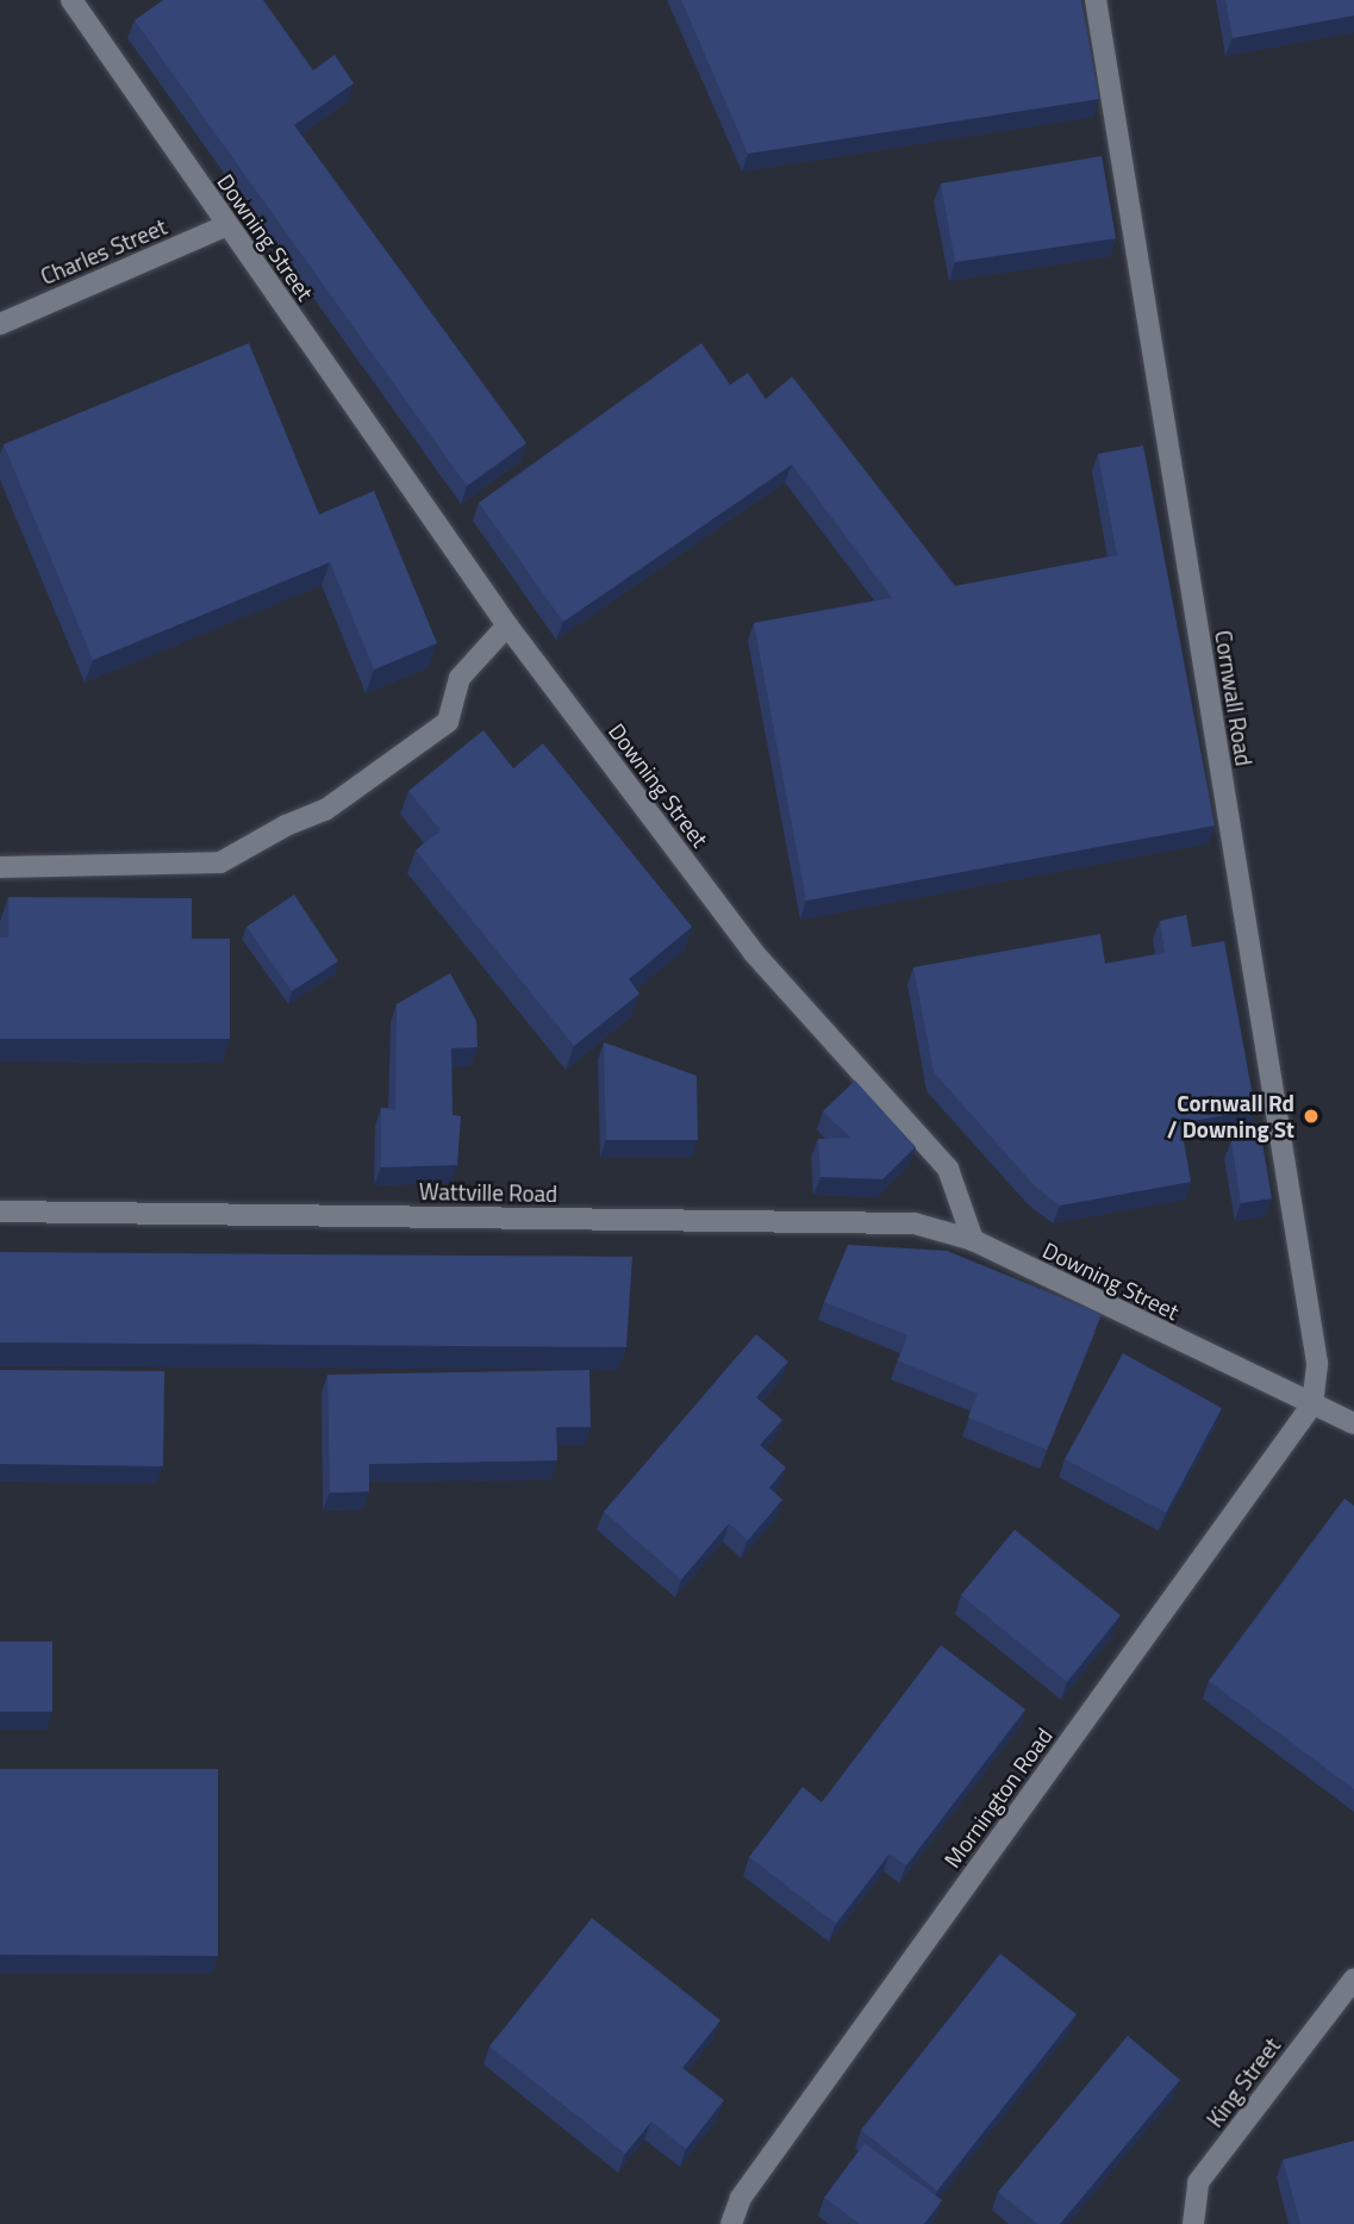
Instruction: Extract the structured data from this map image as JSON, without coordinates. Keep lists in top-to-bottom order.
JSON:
{
  "streets": {
    "street": [
      "Downing Street",
      "Charles Street",
      "Cornwall Road",
      "Wattville Road",
      "Mornington Road",
      "King Street"
    ]
  },
  "crossings": [
    ["Downing Street", "Charles Street"],
    ["Downing Street", "Cornwall Road"],
    ["Downing Street", "Wattville Road"],
    ["Downing Street", "Mornington Road"],
    ["Cornwall Road", "Mornington Road"]
  ],
  "places": ["Cornwall Rd / Downing St"]
}
